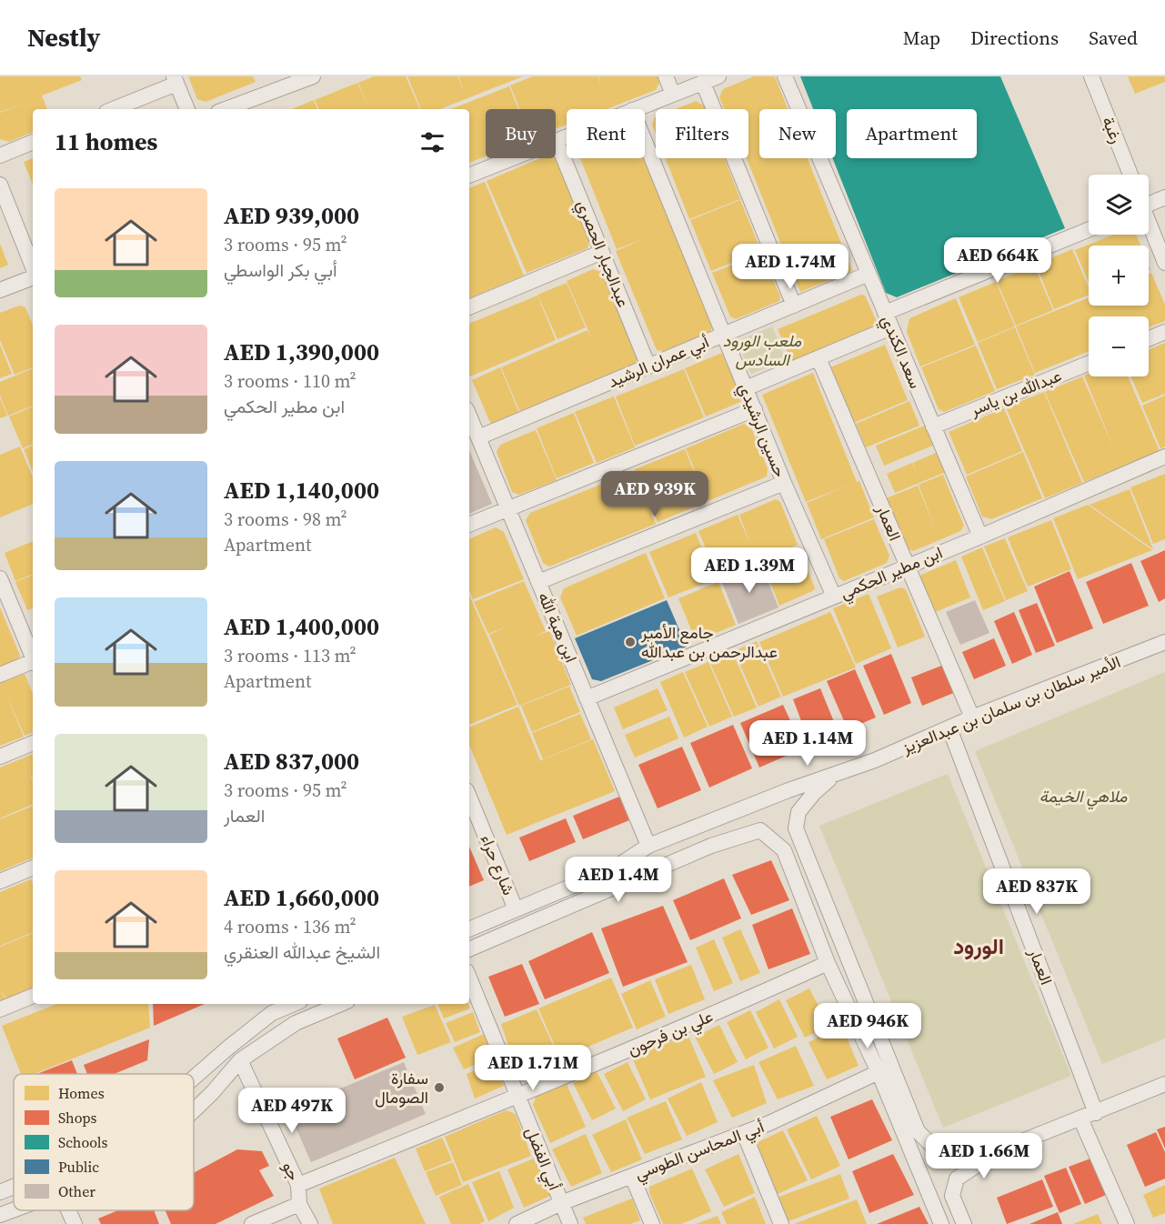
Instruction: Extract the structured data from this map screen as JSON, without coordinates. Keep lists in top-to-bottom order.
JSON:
{
  "streets": {
    "street": [
      "رغبة",
      "عبدالجبار الحصري",
      "سعد الكندي",
      "أبي عمران الرشيد",
      "عبدالله بن ياسر",
      "حسين الرشيدي",
      "العمار",
      "ابن مطير الحكمي",
      "ابن هبة الله",
      "الأمير سلطان بن سلمان بن عبدالعزيز",
      "شارع حراء",
      "علي بن فرحون",
      "أبي المحاسن الطوسي",
      "أبي الفضل",
      "جو"
    ]
  },
  "crossings": [
    ["عبدالجبار الحصري", "أبي عمران الرشيد"],
    ["سعد الكندي", "أبي عمران الرشيد"],
    ["سعد الكندي", "عبدالله بن ياسر"],
    ["سعد الكندي", "ابن مطير الحكمي"],
    ["أبي عمران الرشيد", "حسين الرشيدي"],
    ["أبي عمران الرشيد", "ابن هبة الله"],
    ["حسين الرشيدي", "ابن مطير الحكمي"],
    ["العمار", "ابن مطير الحكمي"],
    ["العمار", "الأمير سلطان بن سلمان بن عبدالعزيز"],
    ["ابن مطير الحكمي", "ابن هبة الله"],
    ["ابن هبة الله", "الأمير سلطان بن سلمان بن عبدالعزيز"],
    ["الأمير سلطان بن سلمان بن عبدالعزيز", "شارع حراء"],
    ["علي بن فرحون", "أبي الفضل"],
    ["علي بن فرحون", "جو"],
    ["أبي المحاسن الطوسي", "أبي الفضل"]
  ],
  "districts": ["الورود"],
  "parks": ["ملعب الورود السادس", "ملاهي الخيمة"],
  "places": ["جامع الأمير عبدالرحمن بن عبدالله", "سفارة الصومال"],
  "legend": [
    "Homes",
    "Shops",
    "Schools",
    "Public",
    "Other"
  ],
  "page": {
    "header": "Nestly",
    "nav": ["Map", "Directions", "Saved"],
    "chip": [
      "Buy",
      "Rent",
      "Filters",
      "New",
      "Apartment"
    ],
    "heading": "11 homes",
    "map_buttons": ["+", "−"],
    "list": [
      {
        "name": "AED 939,000",
        "note": "3 rooms · 95 m² · أبي بكر الواسطي"
      },
      {
        "name": "AED 1,390,000",
        "note": "3 rooms · 110 m² · ابن مطير الحكمي"
      },
      {
        "name": "AED 1,140,000",
        "note": "3 rooms · 98 m² · Apartment"
      },
      {
        "name": "AED 1,400,000",
        "note": "3 rooms · 113 m² · Apartment"
      },
      {
        "name": "AED 837,000",
        "note": "3 rooms · 95 m² · العمار"
      },
      {
        "name": "AED 1,660,000",
        "note": "4 rooms · 136 m² · الشيخ عبدالله العنقري"
      }
    ],
    "price": [
      "AED 664K",
      "AED 1.74M",
      "AED 939K",
      "AED 1.39M",
      "AED 1.14M",
      "AED 1.4M",
      "AED 837K",
      "AED 946K",
      "AED 1.71M",
      "AED 497K",
      "AED 1.66M"
    ]
  }
}
